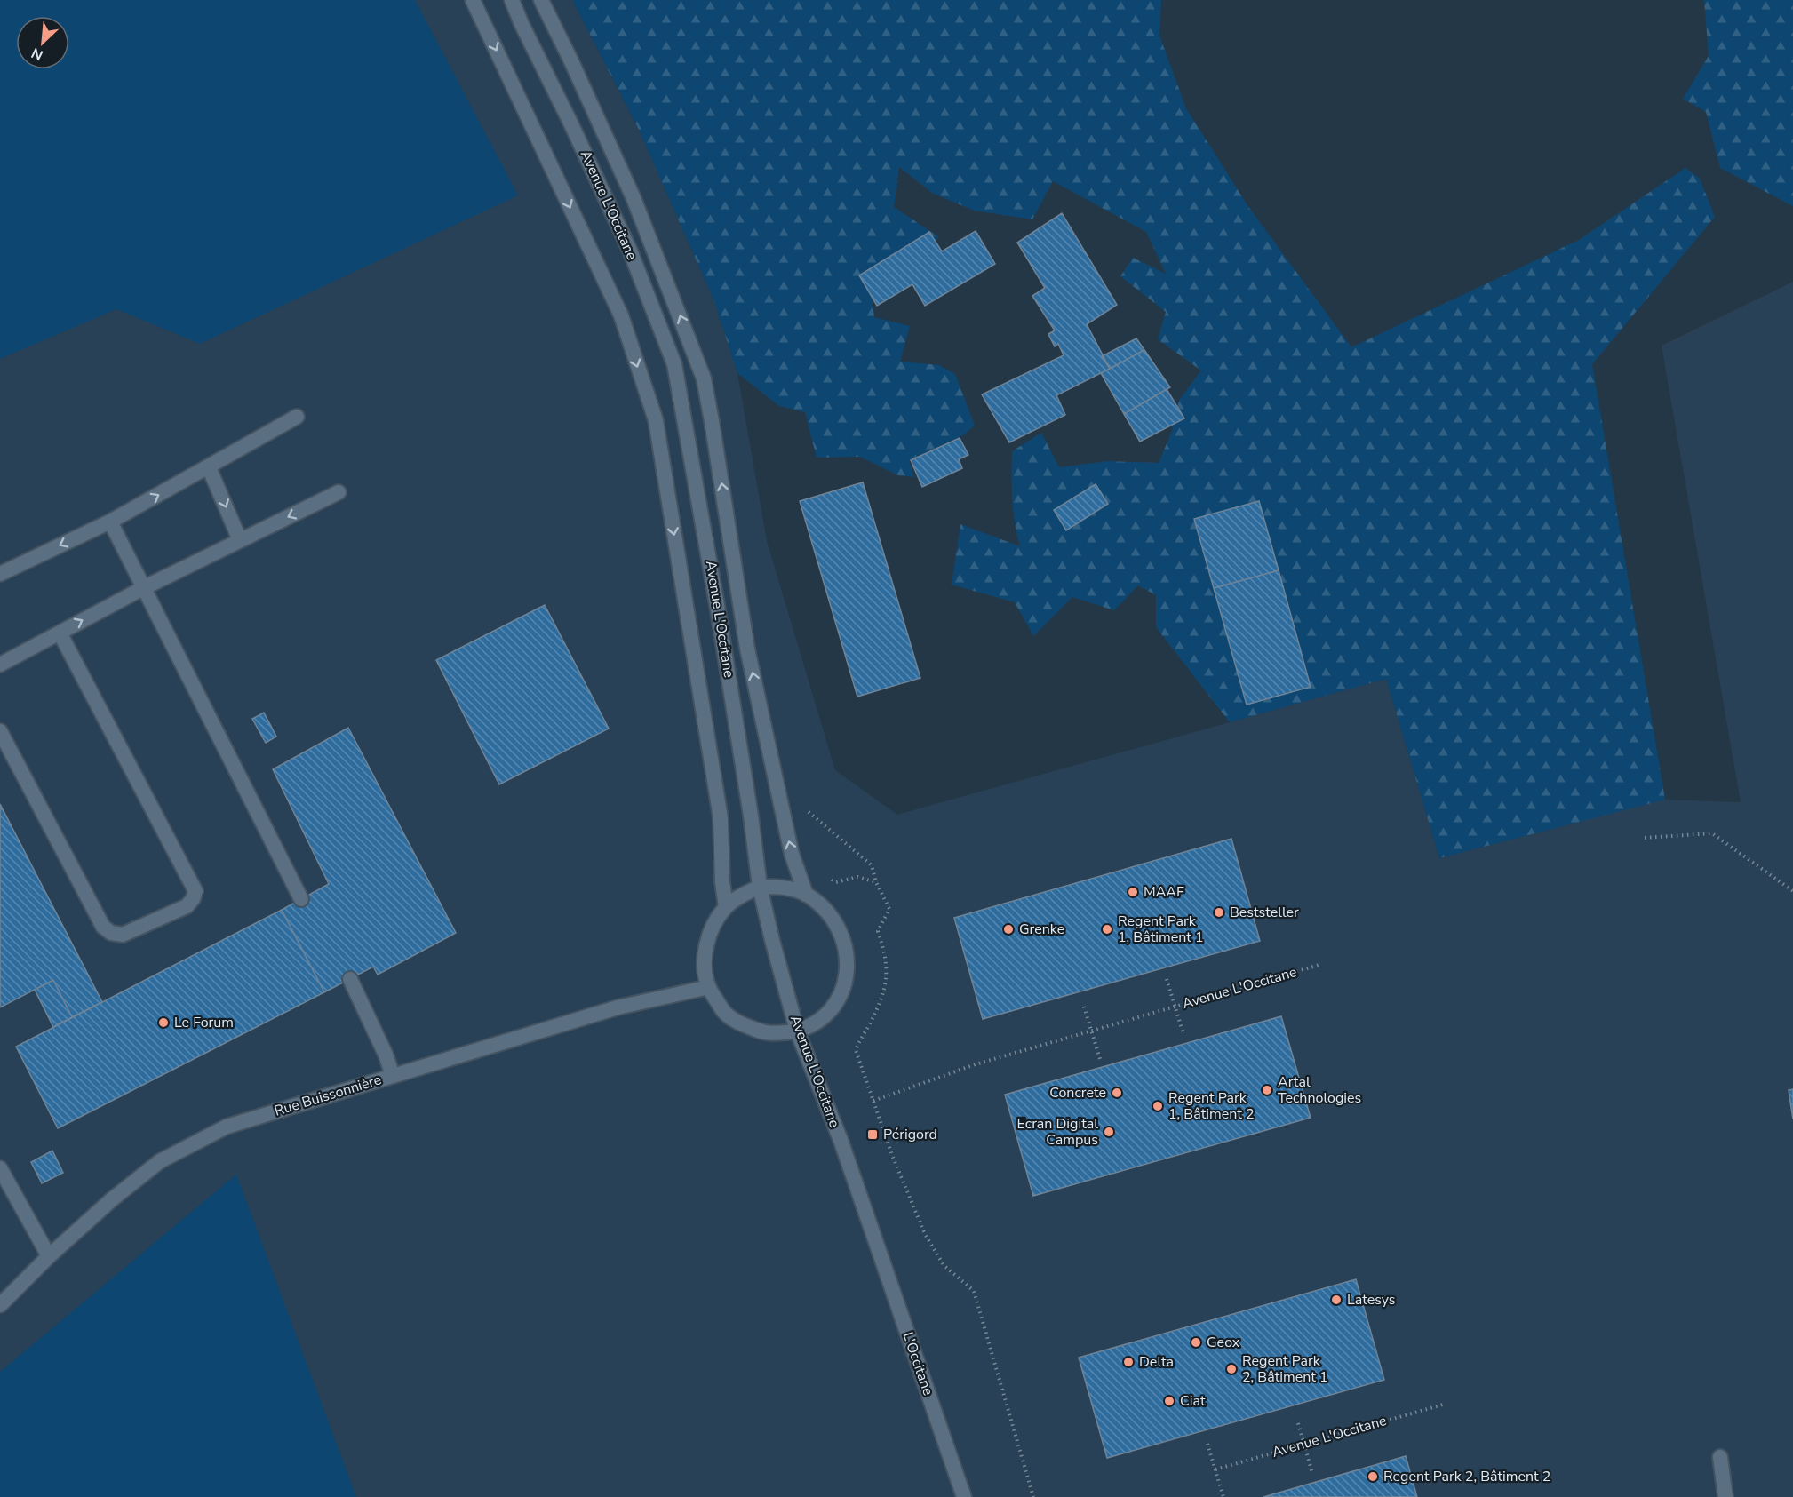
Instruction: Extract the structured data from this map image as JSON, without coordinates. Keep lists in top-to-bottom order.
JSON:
{
  "streets": {
    "street": ["Avenue L'Occitane", "Rue Buissonnière", "L'Occitane"]
  },
  "crossings": [
    ["Avenue L'Occitane", "L'Occitane"]
  ],
  "places": {
    "other": [
      "MAAF",
      "Beststeller",
      "Grenke",
      "Regent Park 1, Bâtiment 1",
      "Le Forum",
      "Artal Technologies",
      "Concrete",
      "Regent Park 1, Bâtiment 2",
      "Ecran Digital Campus",
      "Latesys",
      "Geox",
      "Delta",
      "Regent Park 2, Bâtiment 1",
      "Ciat",
      "Regent Park 2, Bâtiment 2"
    ],
    "transit": ["Périgord"]
  },
  "north": "bottom left"
}
